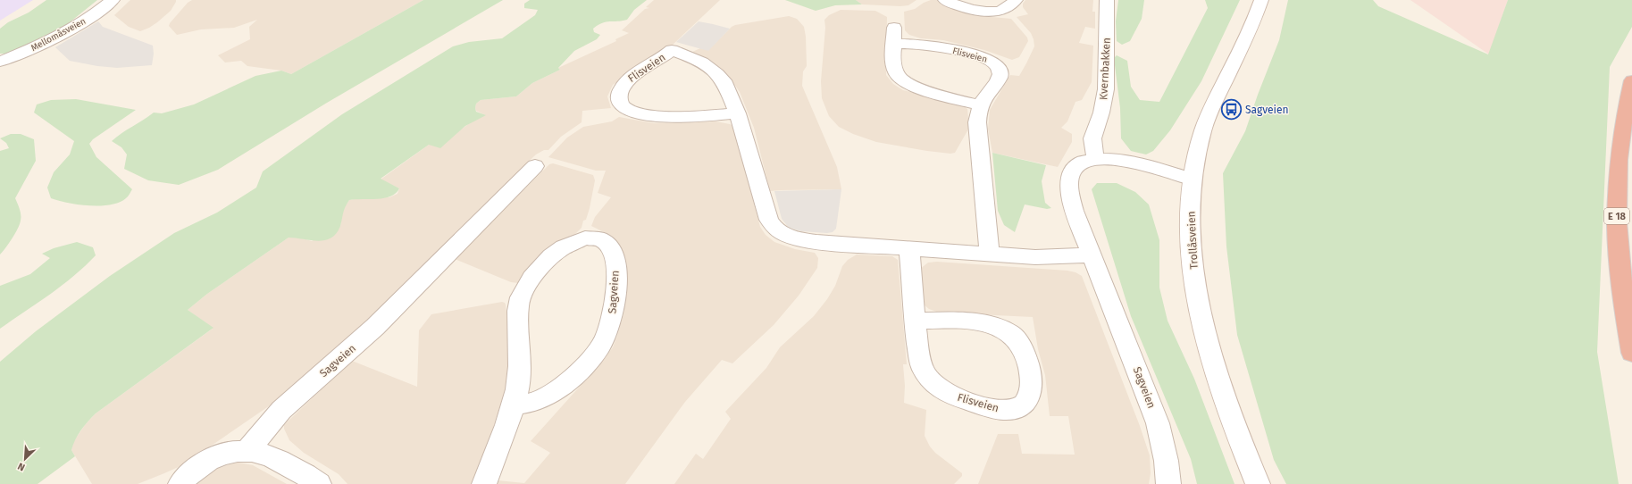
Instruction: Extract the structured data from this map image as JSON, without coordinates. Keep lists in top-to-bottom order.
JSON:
{
  "streets": {
    "highway": ["E 18"],
    "street": [
      "Mellomåsveien",
      "Flisveien",
      "Kvernbakken",
      "Trollåsveien",
      "Sagveien"
    ]
  },
  "crossings": [
    ["Flisveien", "Sagveien"],
    ["Kvernbakken", "Sagveien"],
    ["Trollåsveien", "Sagveien"]
  ],
  "places": {
    "bus stop": ["Sagveien"]
  },
  "north": "bottom left"
}
